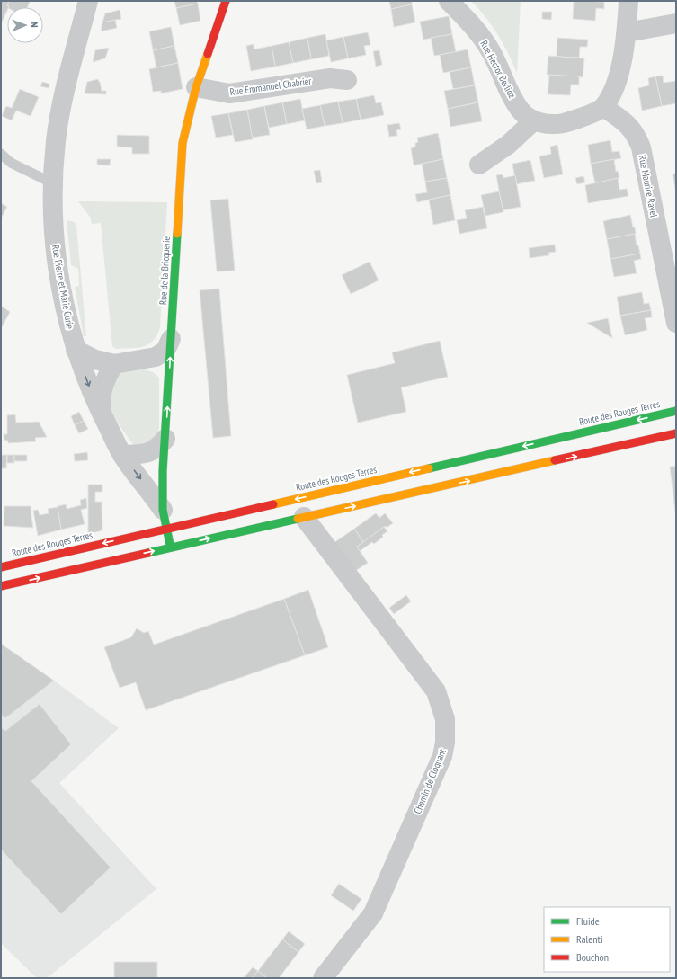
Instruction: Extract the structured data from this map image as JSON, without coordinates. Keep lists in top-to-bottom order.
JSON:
{
  "streets": {
    "main road": ["Rue de la Bricquerie", "Route des Rouges Terres"],
    "street": [
      "Rue Hector Berlioz",
      "Rue Emmanuel Chabrier",
      "Rue Maurice Ravel",
      "Rue Pierre et Marie Curie",
      "Chemin de Cloquant"
    ]
  },
  "crossings": [
    ["Rue Emmanuel Chabrier", "Rue de la Bricquerie"],
    ["Rue de la Bricquerie", "Rue Pierre et Marie Curie"],
    ["Rue de la Bricquerie", "Route des Rouges Terres"]
  ],
  "legend": ["Fluide", "Ralenti", "Bouchon"],
  "north": "right"
}
